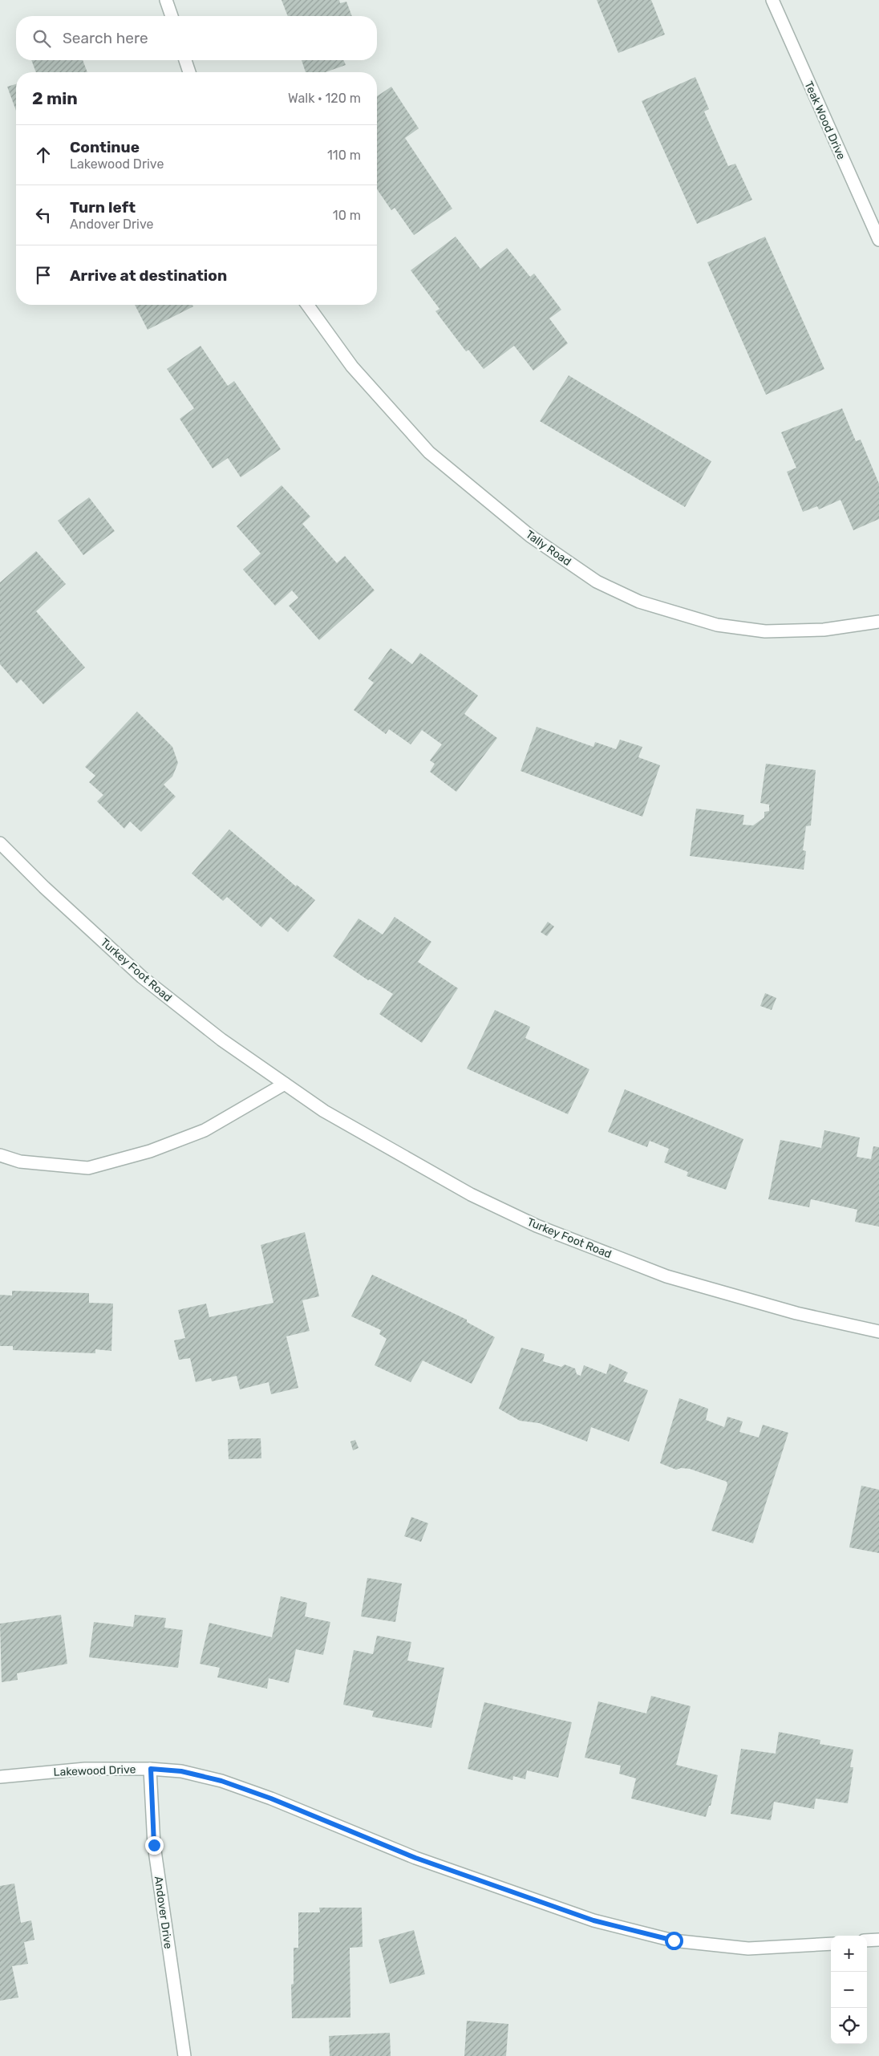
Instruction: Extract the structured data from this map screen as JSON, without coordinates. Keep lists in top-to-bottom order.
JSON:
{
  "streets": {
    "street": [
      "Teak Wood Drive",
      "Tally Road",
      "Turkey Foot Road",
      "Lakewood Drive",
      "Andover Drive"
    ]
  },
  "crossings": [
    ["Lakewood Drive", "Andover Drive"]
  ],
  "page": {
    "search": "Search here",
    "heading": ["2 min", "Walk · 120 m"],
    "list": [
      ["Continue", "Lakewood Drive", "110 m"],
      ["Turn left", "Andover Drive", "10 m"],
      "Arrive at destination"
    ],
    "map_buttons": ["+", "−"]
  }
}
